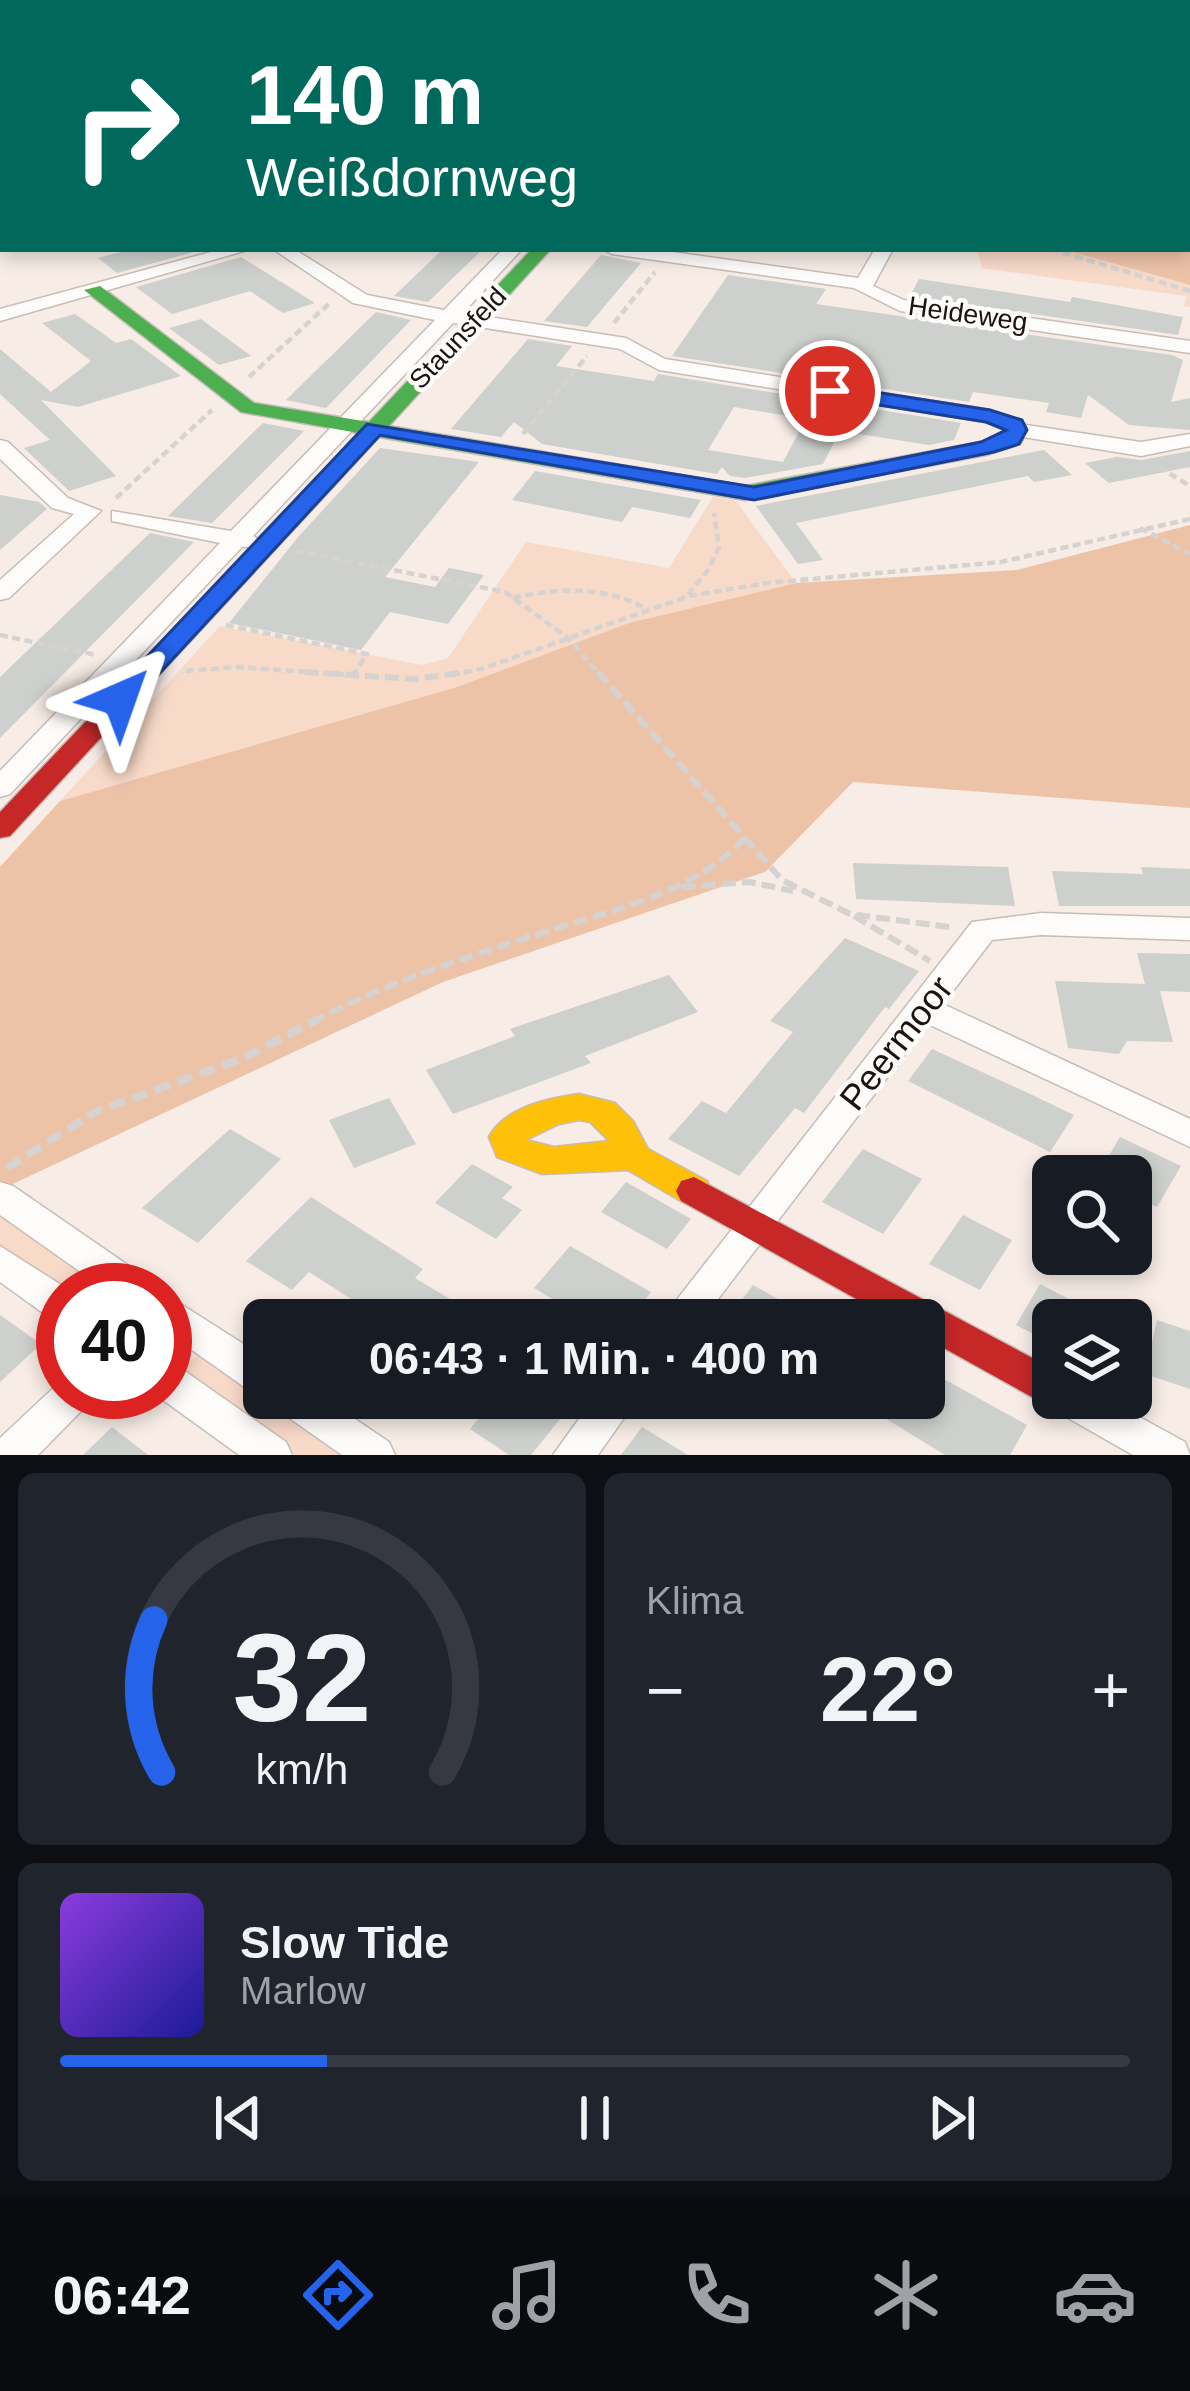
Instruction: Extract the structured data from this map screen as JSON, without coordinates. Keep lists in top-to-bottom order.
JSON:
{
  "streets": {
    "street": ["Heideweg", "Staunsfeld", "Peermoor"]
  },
  "page": {
    "turn": ["140 m", "Weißdornweg"],
    "limit": "40",
    "trip": "06:43 · 1 Min. · 400 m",
    "tile": "Klima",
    "heat": ["−", "22°", "+"],
    "song": ["Slow Tide", "Marlow"],
    "tabs": "06:42",
    "gauge": ["32", "km/h"]
  }
}
